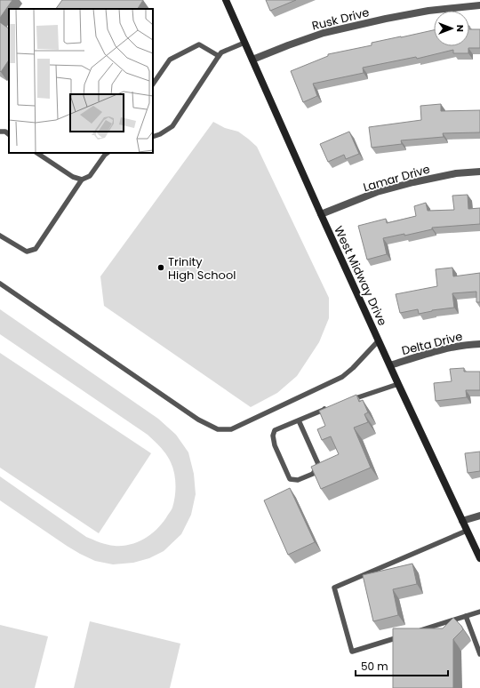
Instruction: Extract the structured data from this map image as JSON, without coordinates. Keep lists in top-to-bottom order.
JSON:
{
  "streets": {
    "street": [
      "Rusk Drive",
      "Lamar Drive",
      "West Midway Drive",
      "Delta Drive"
    ]
  },
  "crossings": [
    ["Rusk Drive", "West Midway Drive"],
    ["Lamar Drive", "West Midway Drive"],
    ["West Midway Drive", "Delta Drive"]
  ],
  "places": ["Trinity High School"],
  "scale_bar": "50 m",
  "north": "right"
}
